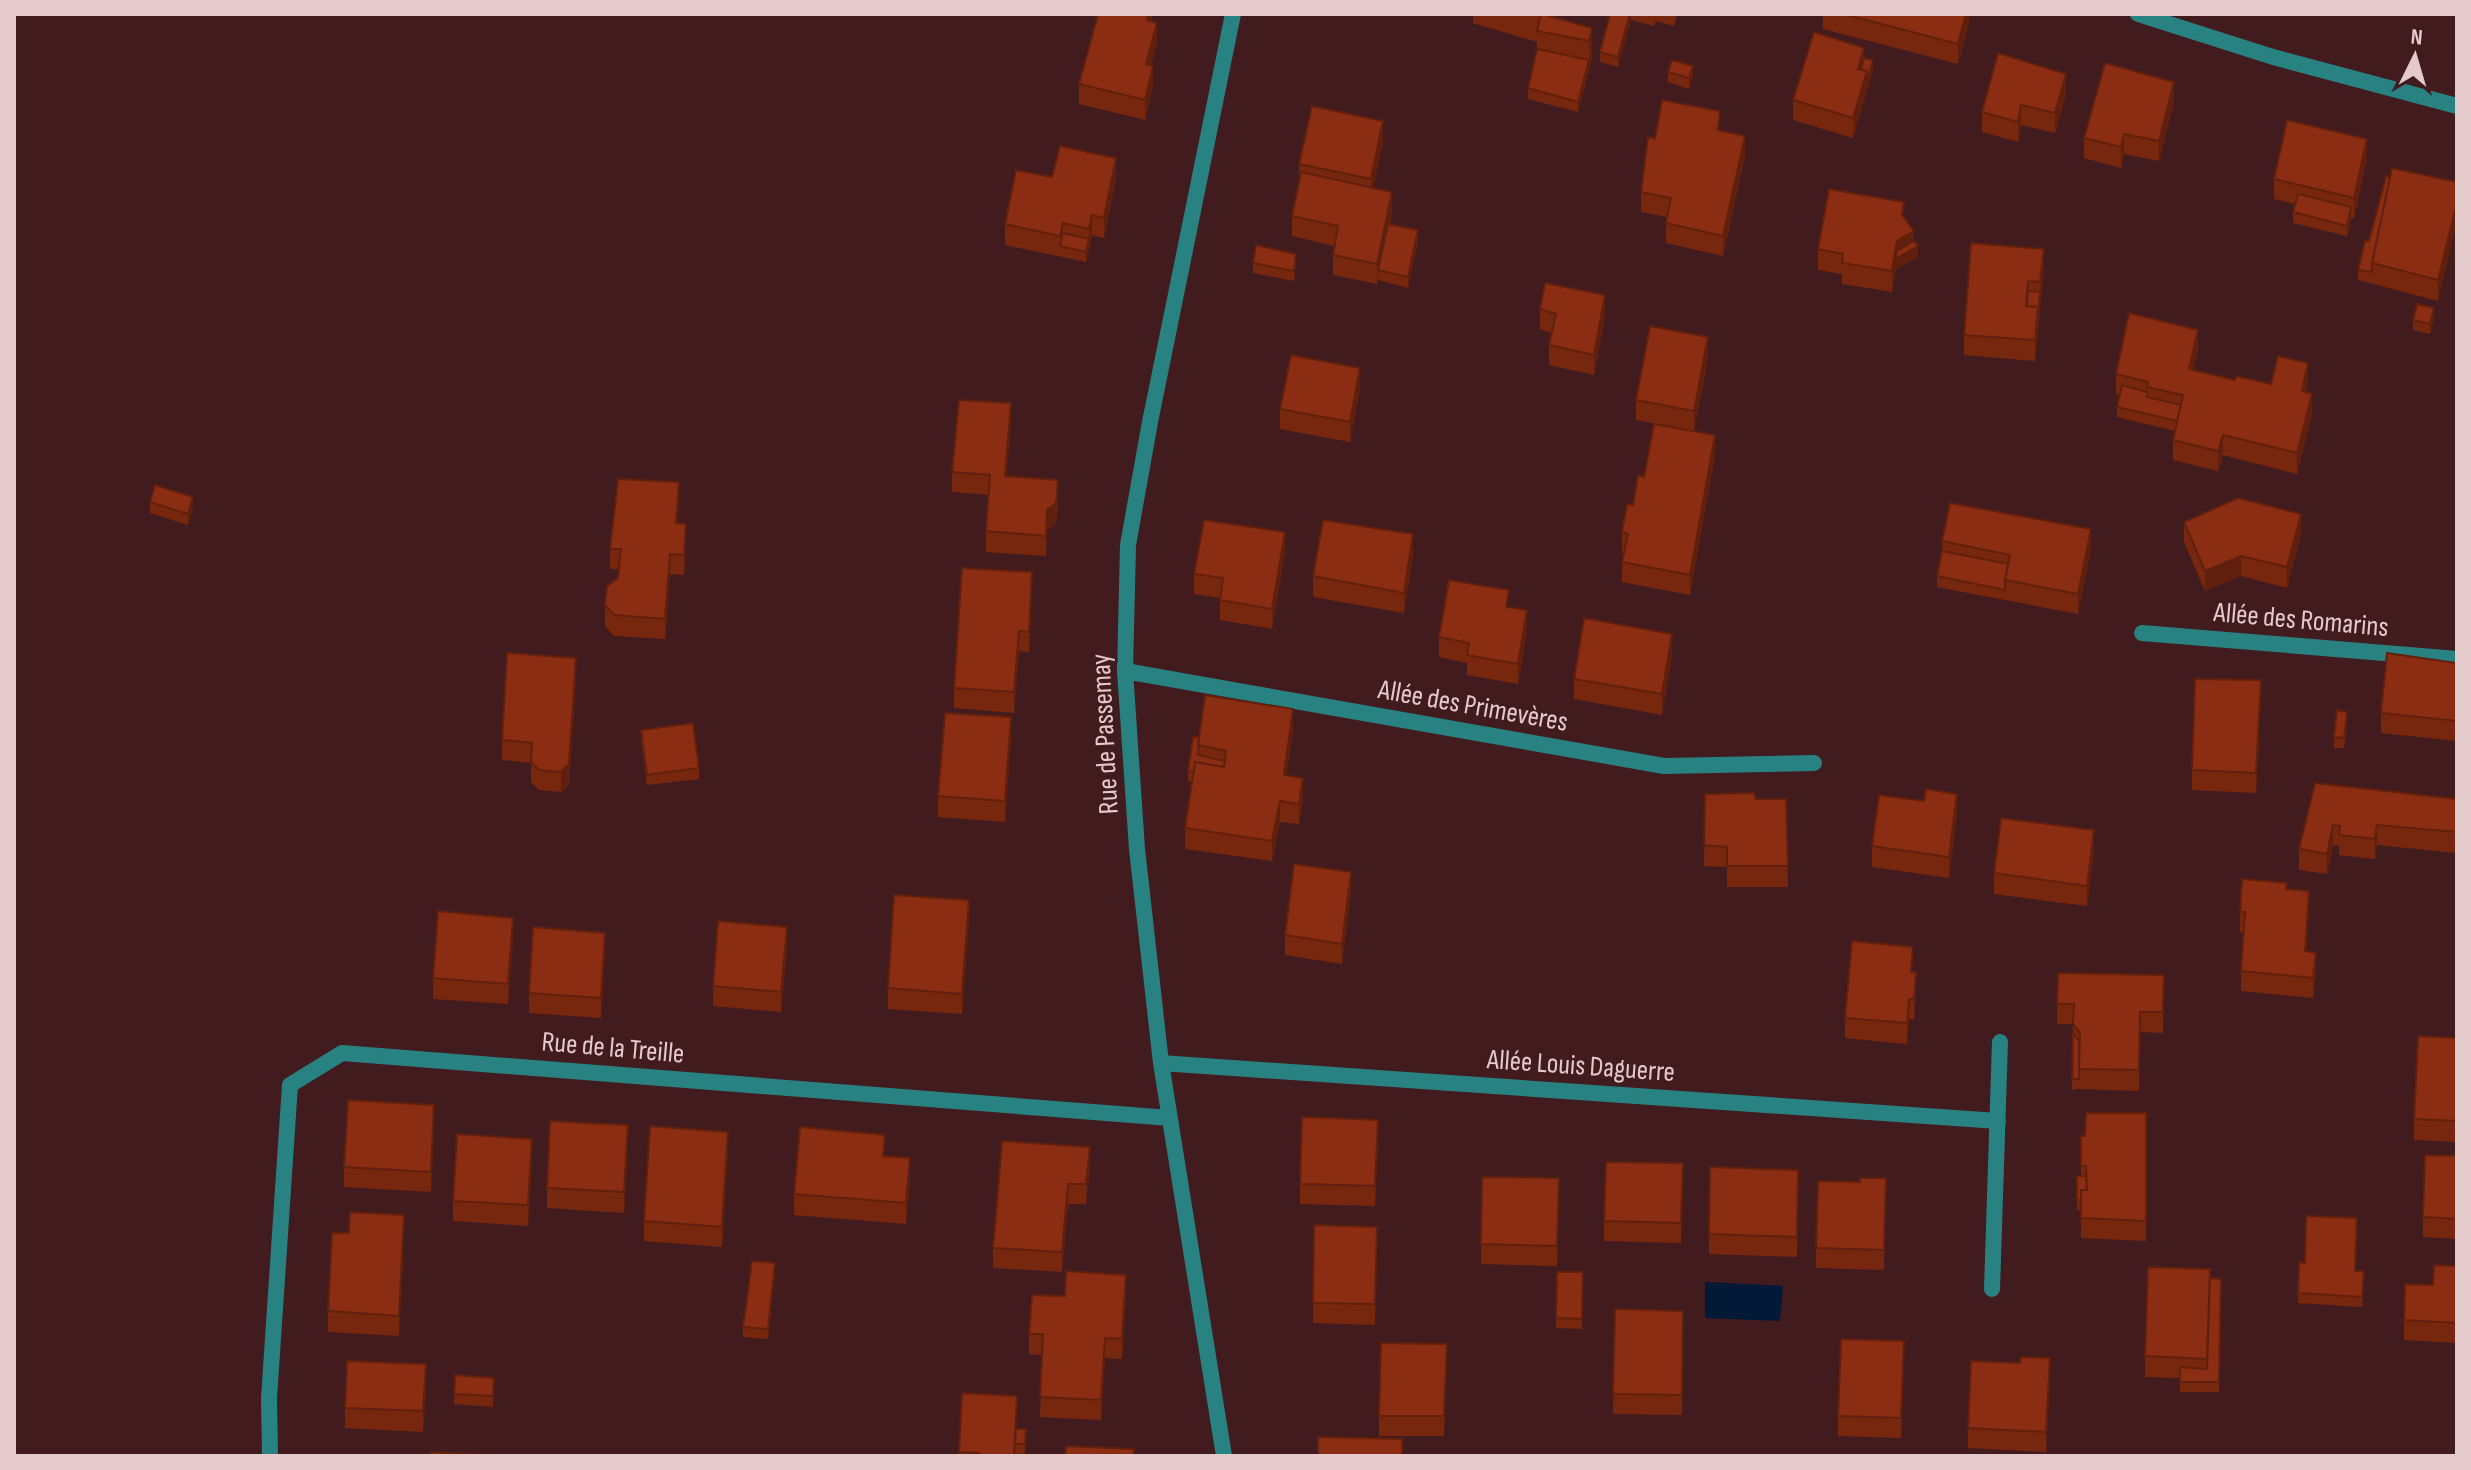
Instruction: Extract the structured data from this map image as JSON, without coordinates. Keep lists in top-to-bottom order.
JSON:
{
  "streets": {
    "street": [
      "Allée des Romarins",
      "Allée des Primevères",
      "Rue de Passemay",
      "Rue de la Treille",
      "Allée Louis Daguerre"
    ]
  },
  "crossings": [
    ["Allée des Primevères", "Rue de Passemay"],
    ["Rue de Passemay", "Rue de la Treille"],
    ["Rue de Passemay", "Allée Louis Daguerre"]
  ],
  "north": "top"
}
